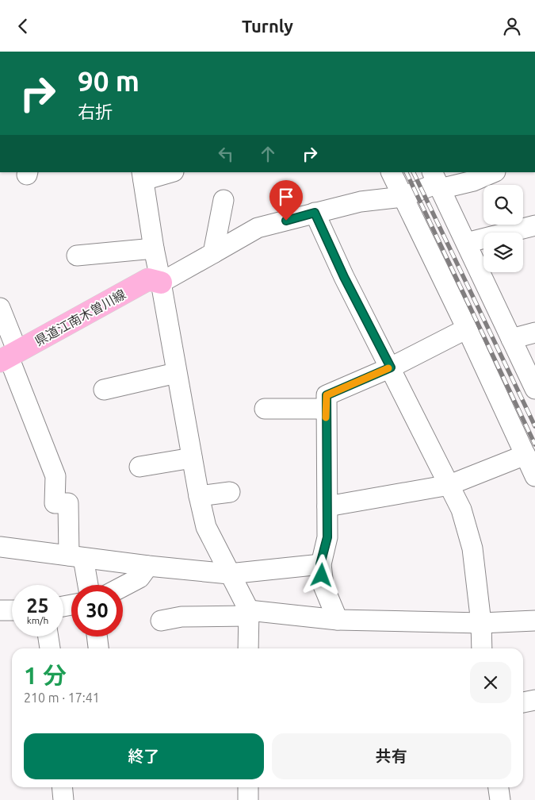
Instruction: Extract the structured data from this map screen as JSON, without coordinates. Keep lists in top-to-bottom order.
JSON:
{
  "streets": {
    "main road": ["県道江南木曽川線"]
  },
  "page": {
    "header": "Turnly",
    "turn": ["90 m", "右折"],
    "speed": "25 km/h",
    "limit": "30",
    "heading": ["1 分", "210 m · 17:41"],
    "buttons": ["終了", "共有"]
  }
}
